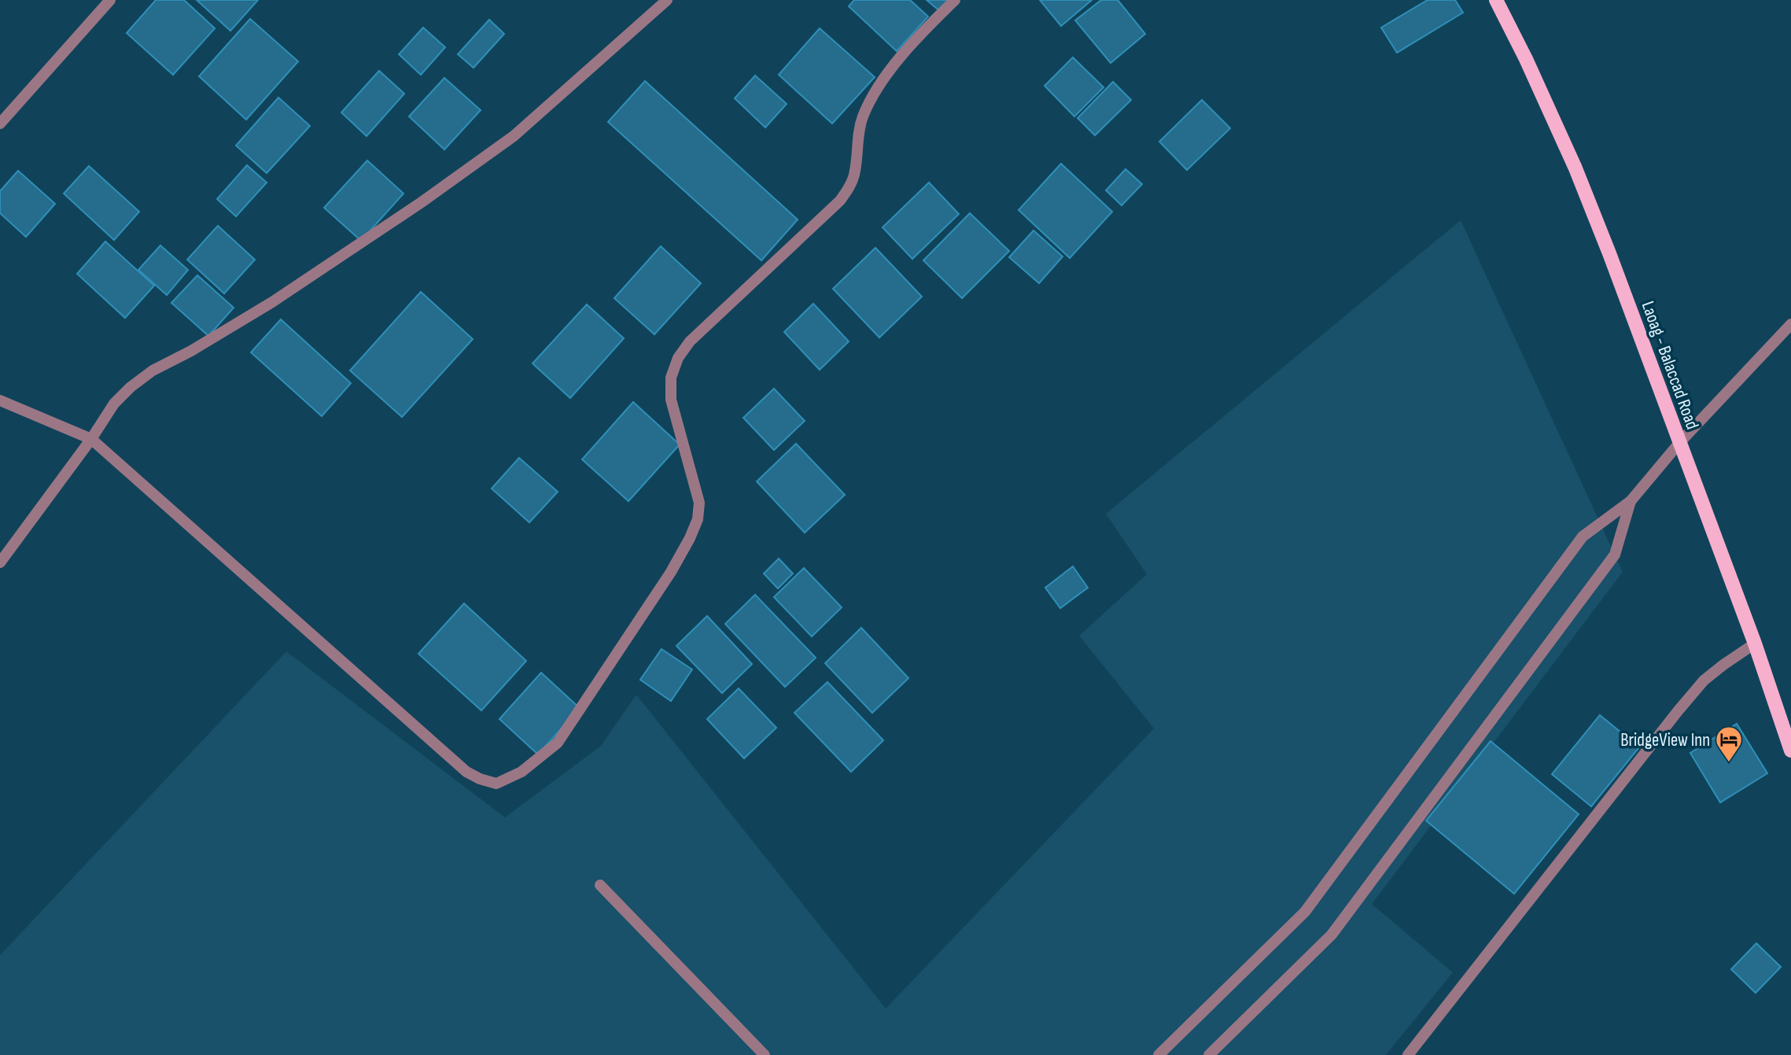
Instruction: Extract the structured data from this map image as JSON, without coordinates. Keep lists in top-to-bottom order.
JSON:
{
  "streets": {
    "main road": ["Laoag - Balaccad Road"]
  },
  "places": {
    "hotel": ["BridgeView Inn"]
  }
}
